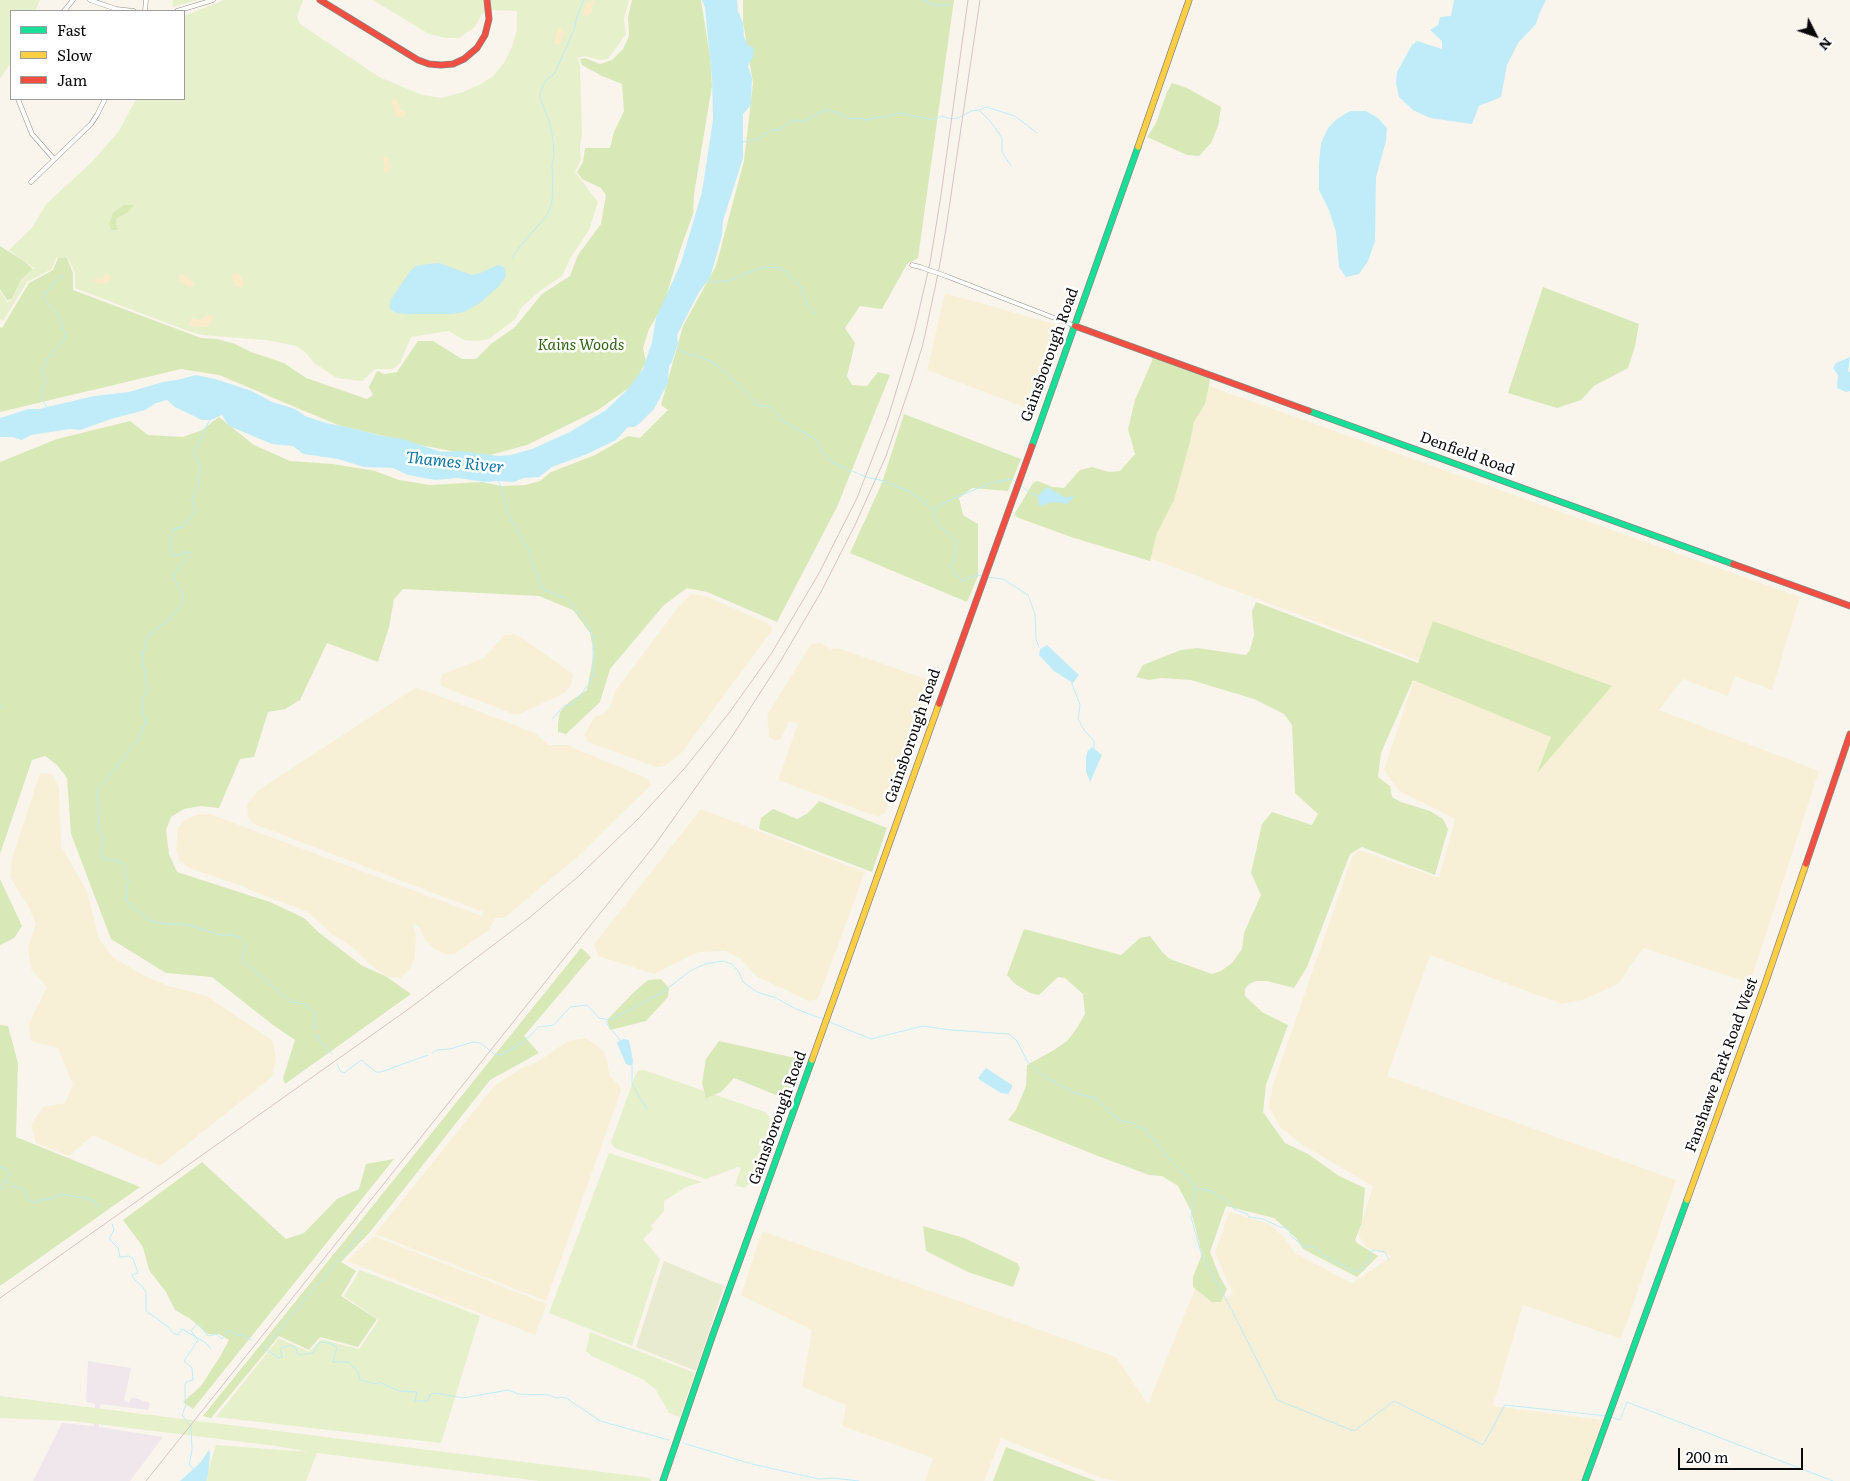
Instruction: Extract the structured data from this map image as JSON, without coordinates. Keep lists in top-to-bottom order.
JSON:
{
  "streets": {
    "main road": ["Gainsborough Road", "Denfield Road", "Fanshawe Park Road West"]
  },
  "crossings": [
    ["Gainsborough Road", "Denfield Road"]
  ],
  "water": ["Thames River"],
  "parks": ["Kains Woods"],
  "legend": ["Fast", "Slow", "Jam"],
  "scale_bar": "200 m",
  "north": "bottom right"
}
